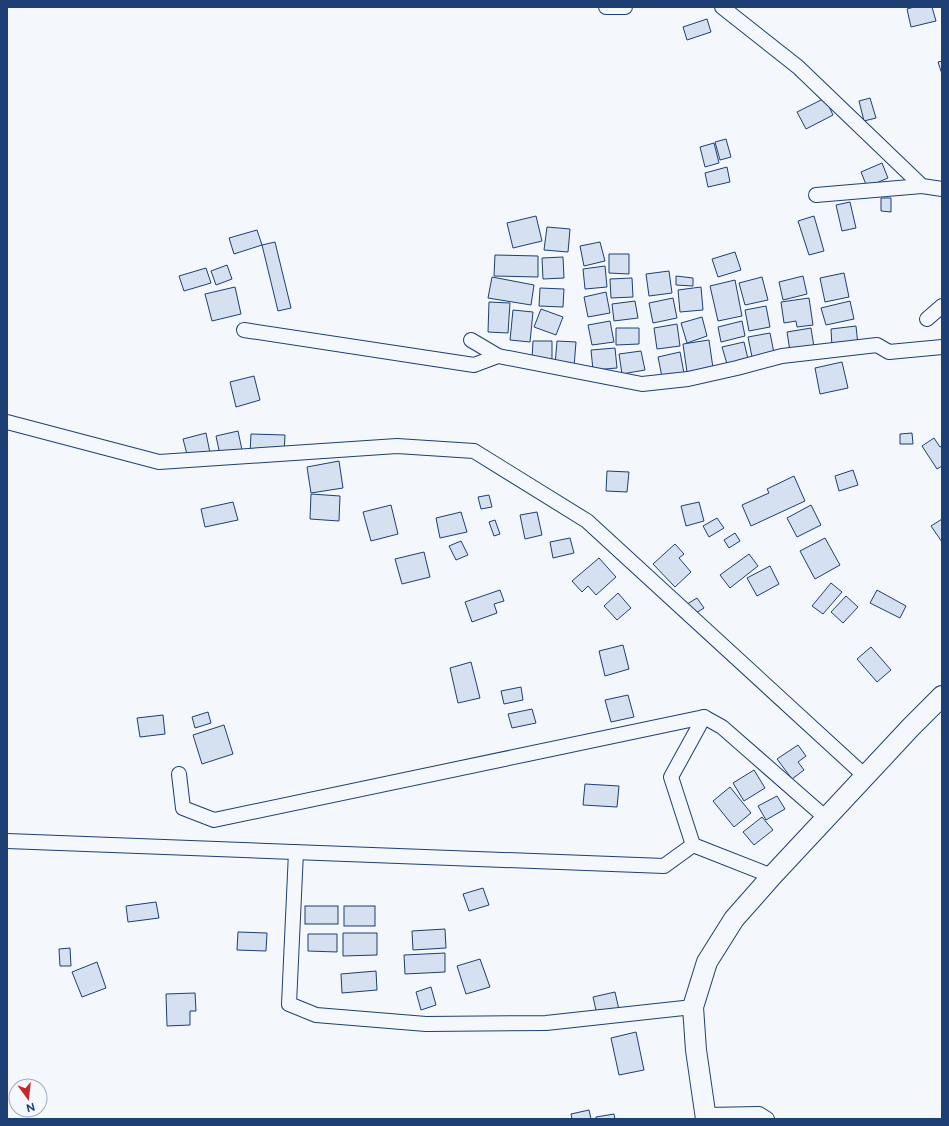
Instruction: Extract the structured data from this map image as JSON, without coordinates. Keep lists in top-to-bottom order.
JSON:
{
  "north": "bottom"
}
